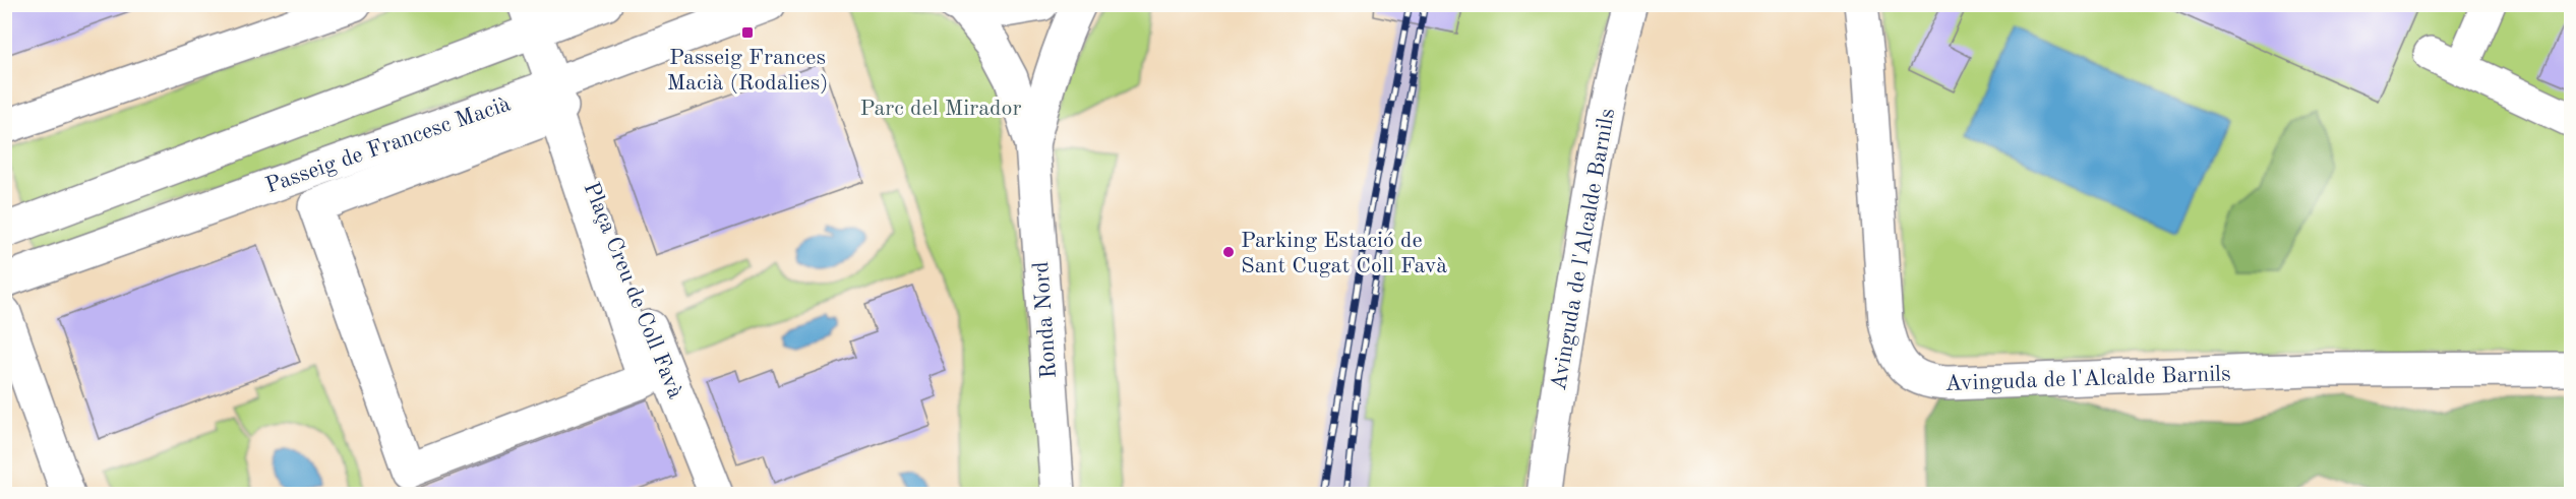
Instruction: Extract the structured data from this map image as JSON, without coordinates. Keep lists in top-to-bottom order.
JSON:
{
  "streets": {
    "street": [
      "Passeig de Francesc Macià",
      "Avinguda de l'Alcalde Barnils",
      "Plaça Creu de Coll Favà",
      "Ronda Nord"
    ]
  },
  "crossings": [
    ["Passeig de Francesc Macià", "Plaça Creu de Coll Favà"]
  ],
  "parks": ["Parc del Mirador"],
  "places": {
    "transit": ["Passeig Frances Macià (Rodalies)"],
    "other": ["Parking Estació de Sant Cugat Coll Favà"]
  }
}
